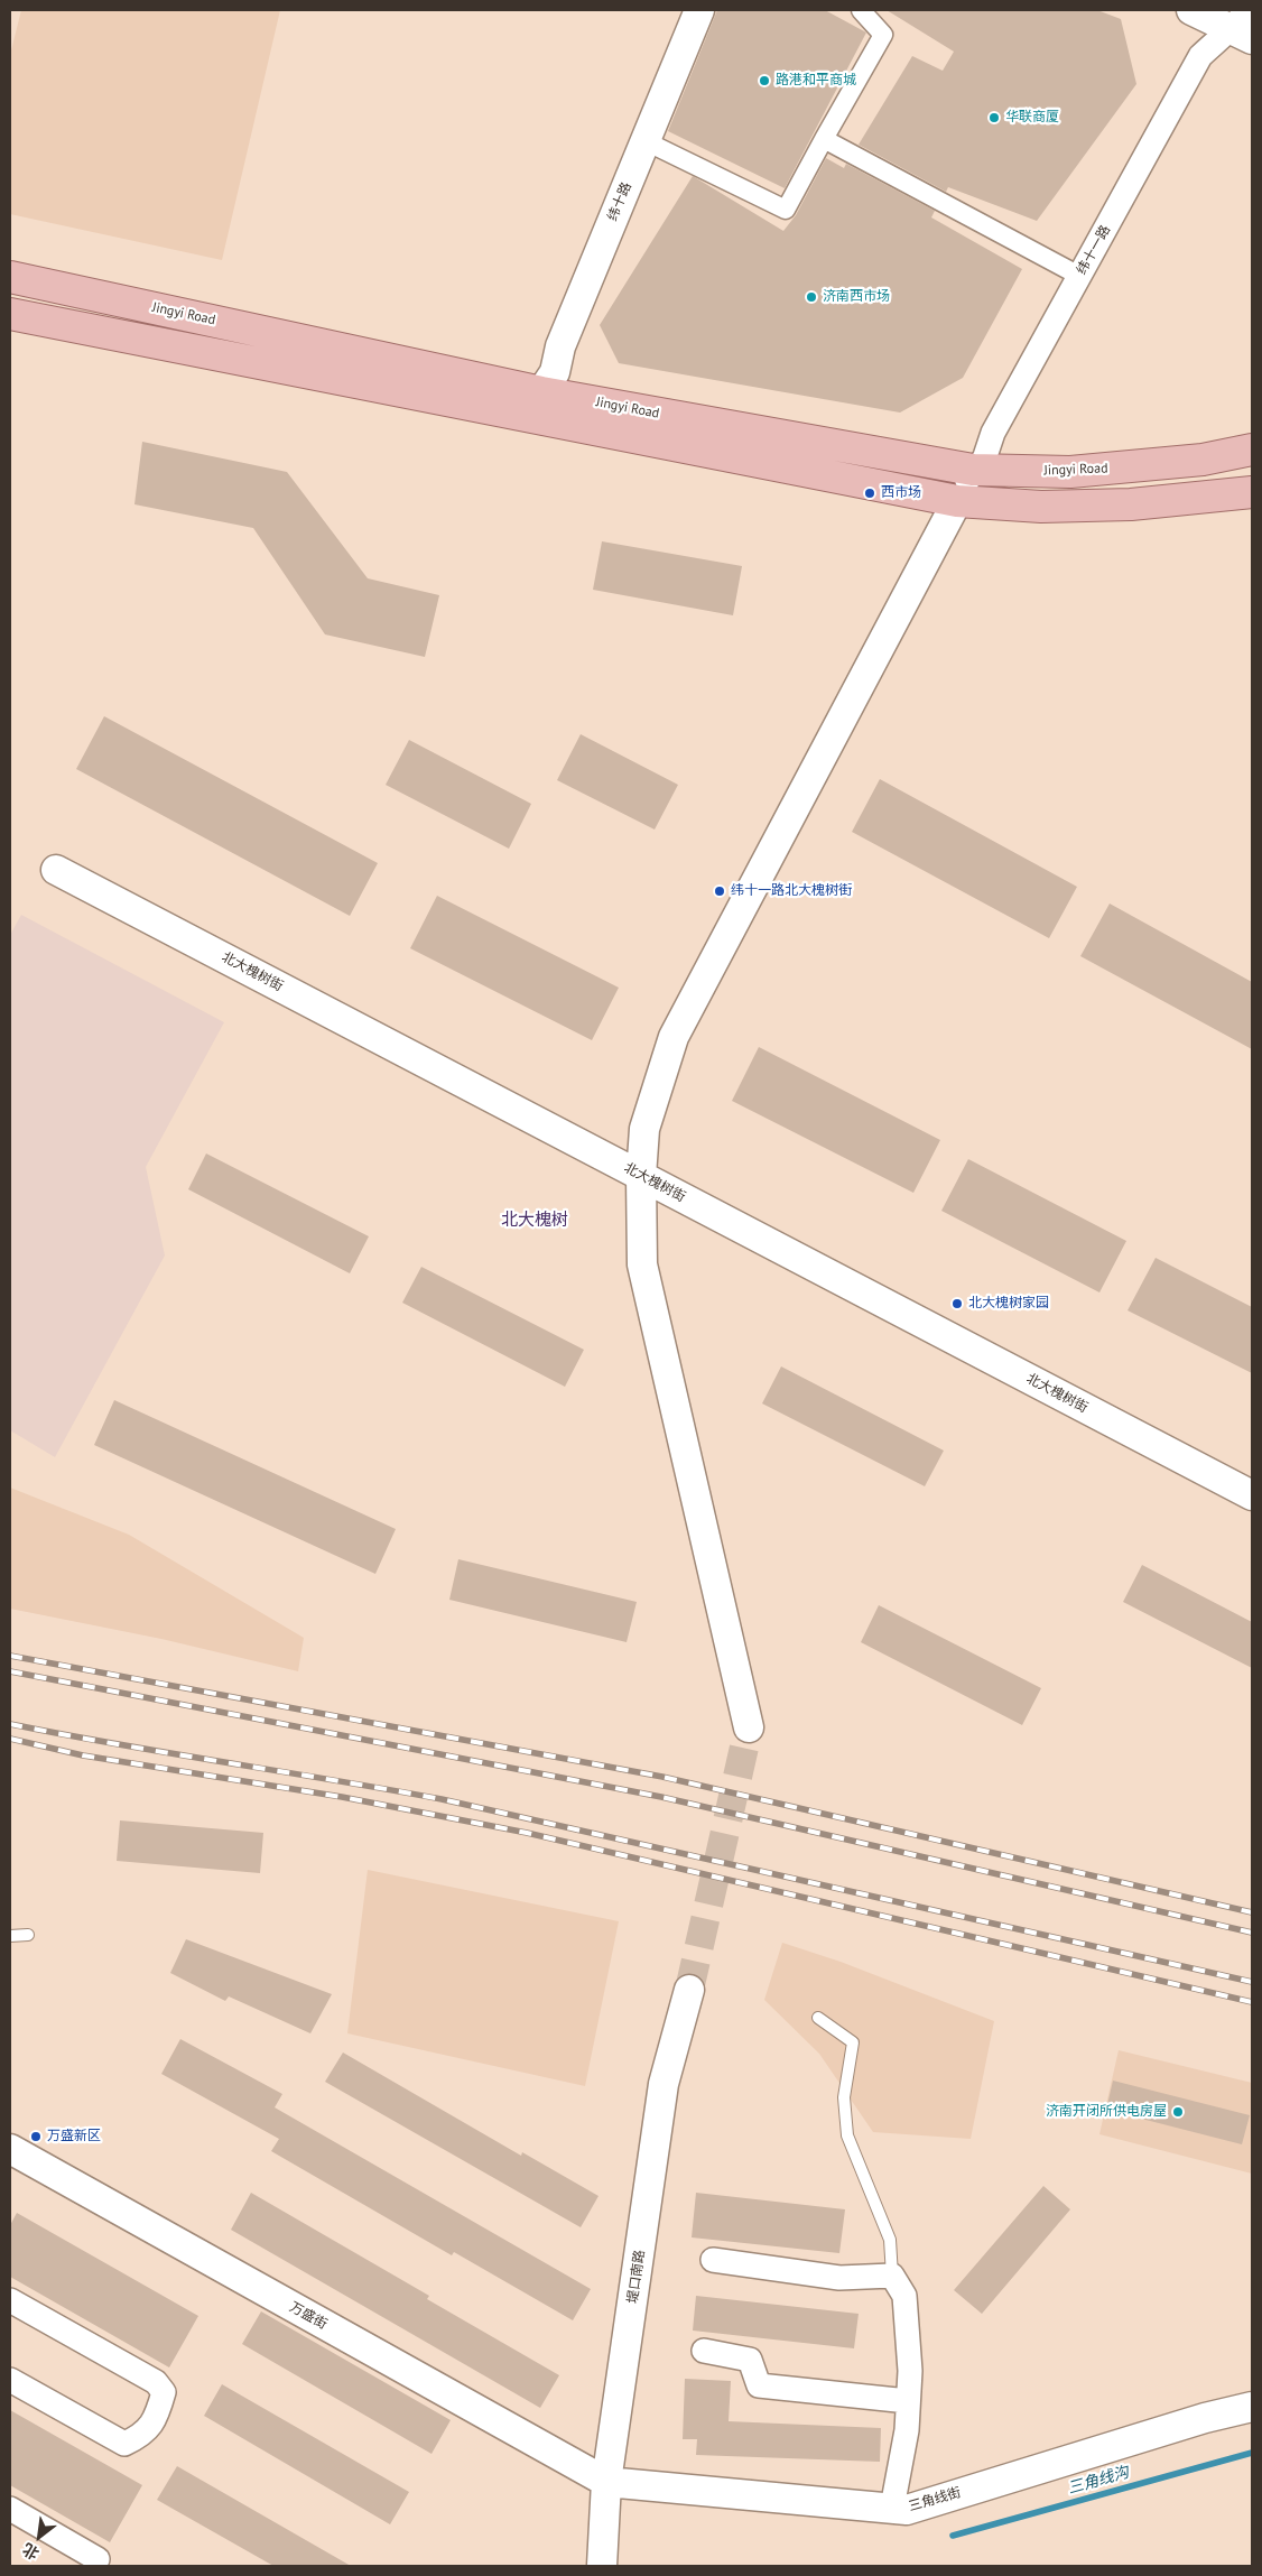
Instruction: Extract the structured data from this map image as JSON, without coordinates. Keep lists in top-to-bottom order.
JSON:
{
  "streets": {
    "main road": ["Jingyi Road"],
    "street": [
      "纬十路",
      "纬十一路",
      "北大槐树街",
      "堤口南路",
      "万盛街",
      "三角线街"
    ]
  },
  "crossings": [
    ["纬十路", "Jingyi Road"],
    ["纬十一路", "Jingyi Road"],
    ["堤口南路", "万盛街"],
    ["堤口南路", "三角线街"],
    ["万盛街", "三角线街"]
  ],
  "districts": ["北大槐树"],
  "water": ["三角线沟"],
  "places": [
    "路港和平商城",
    "华联商厦",
    "济南西市场",
    "西市场",
    "纬十一路北大槐树街",
    "北大槐树家园",
    "济南开闭所供电房屋",
    "万盛新区"
  ],
  "north": "bottom left"
}
